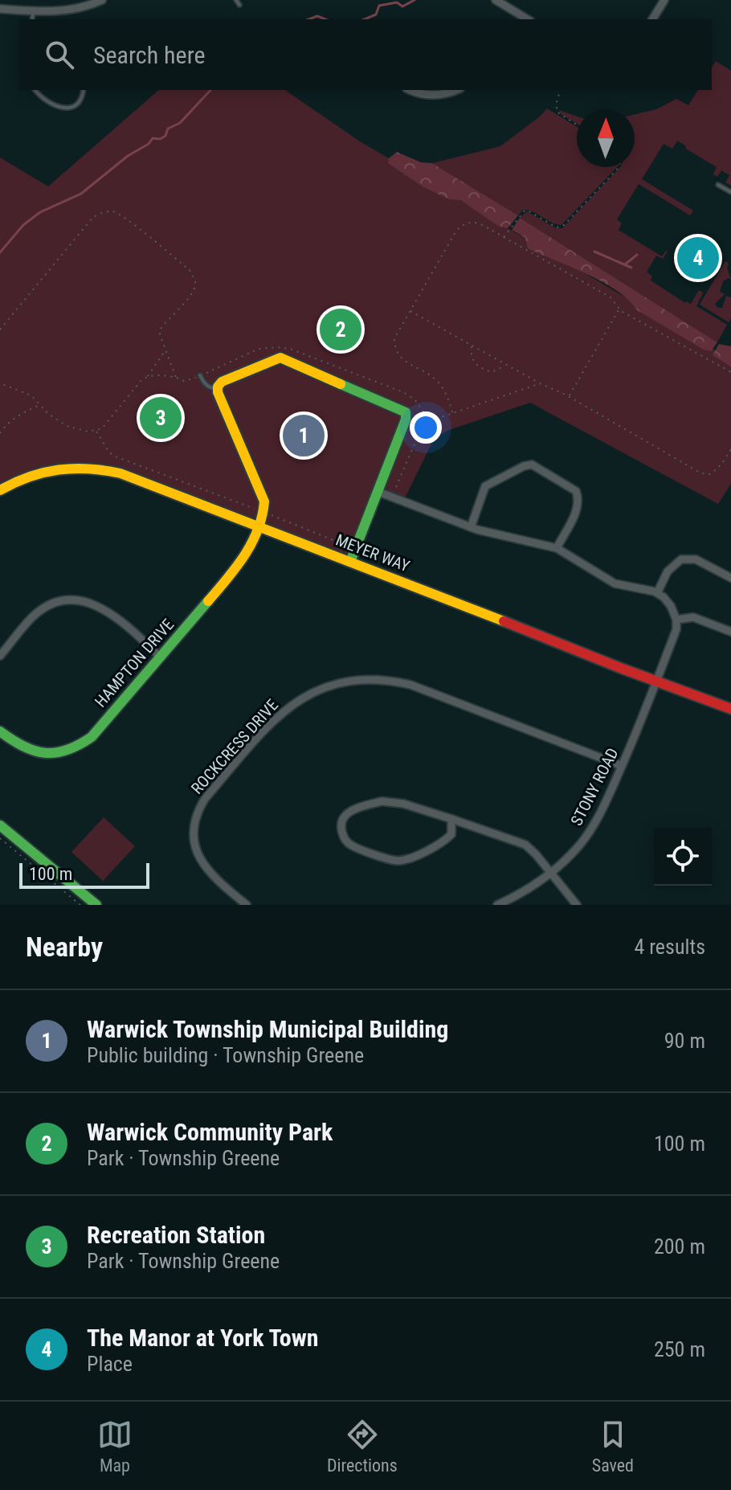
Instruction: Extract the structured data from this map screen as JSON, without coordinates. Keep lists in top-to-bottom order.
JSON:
{
  "streets": {
    "street": [
      "MEYER WAY",
      "HAMPTON DRIVE",
      "ROCKCRESS DRIVE",
      "STONY ROAD"
    ]
  },
  "crossings": [
    ["MEYER WAY", "HAMPTON DRIVE"],
    ["MEYER WAY", "STONY ROAD"],
    ["ROCKCRESS DRIVE", "STONY ROAD"]
  ],
  "scale_bar": "100 m",
  "north": "top",
  "page": {
    "search": "Search here",
    "pins": [
      "4",
      "2",
      "3",
      "1"
    ],
    "scale": "100 m",
    "heading": ["Nearby", "4 results"],
    "list": [
      {
        "mark": "1",
        "name": "Warwick Township Municipal Building",
        "note": "Public building · Township Greene",
        "value": "90 m"
      },
      {
        "mark": "2",
        "name": "Warwick Community Park",
        "note": "Park · Township Greene",
        "value": "100 m"
      },
      {
        "mark": "3",
        "name": "Recreation Station",
        "note": "Park · Township Greene",
        "value": "200 m"
      },
      {
        "mark": "4",
        "name": "The Manor at York Town",
        "note": "Place",
        "value": "250 m"
      }
    ],
    "nav": ["Map", "Directions", "Saved"]
  }
}
